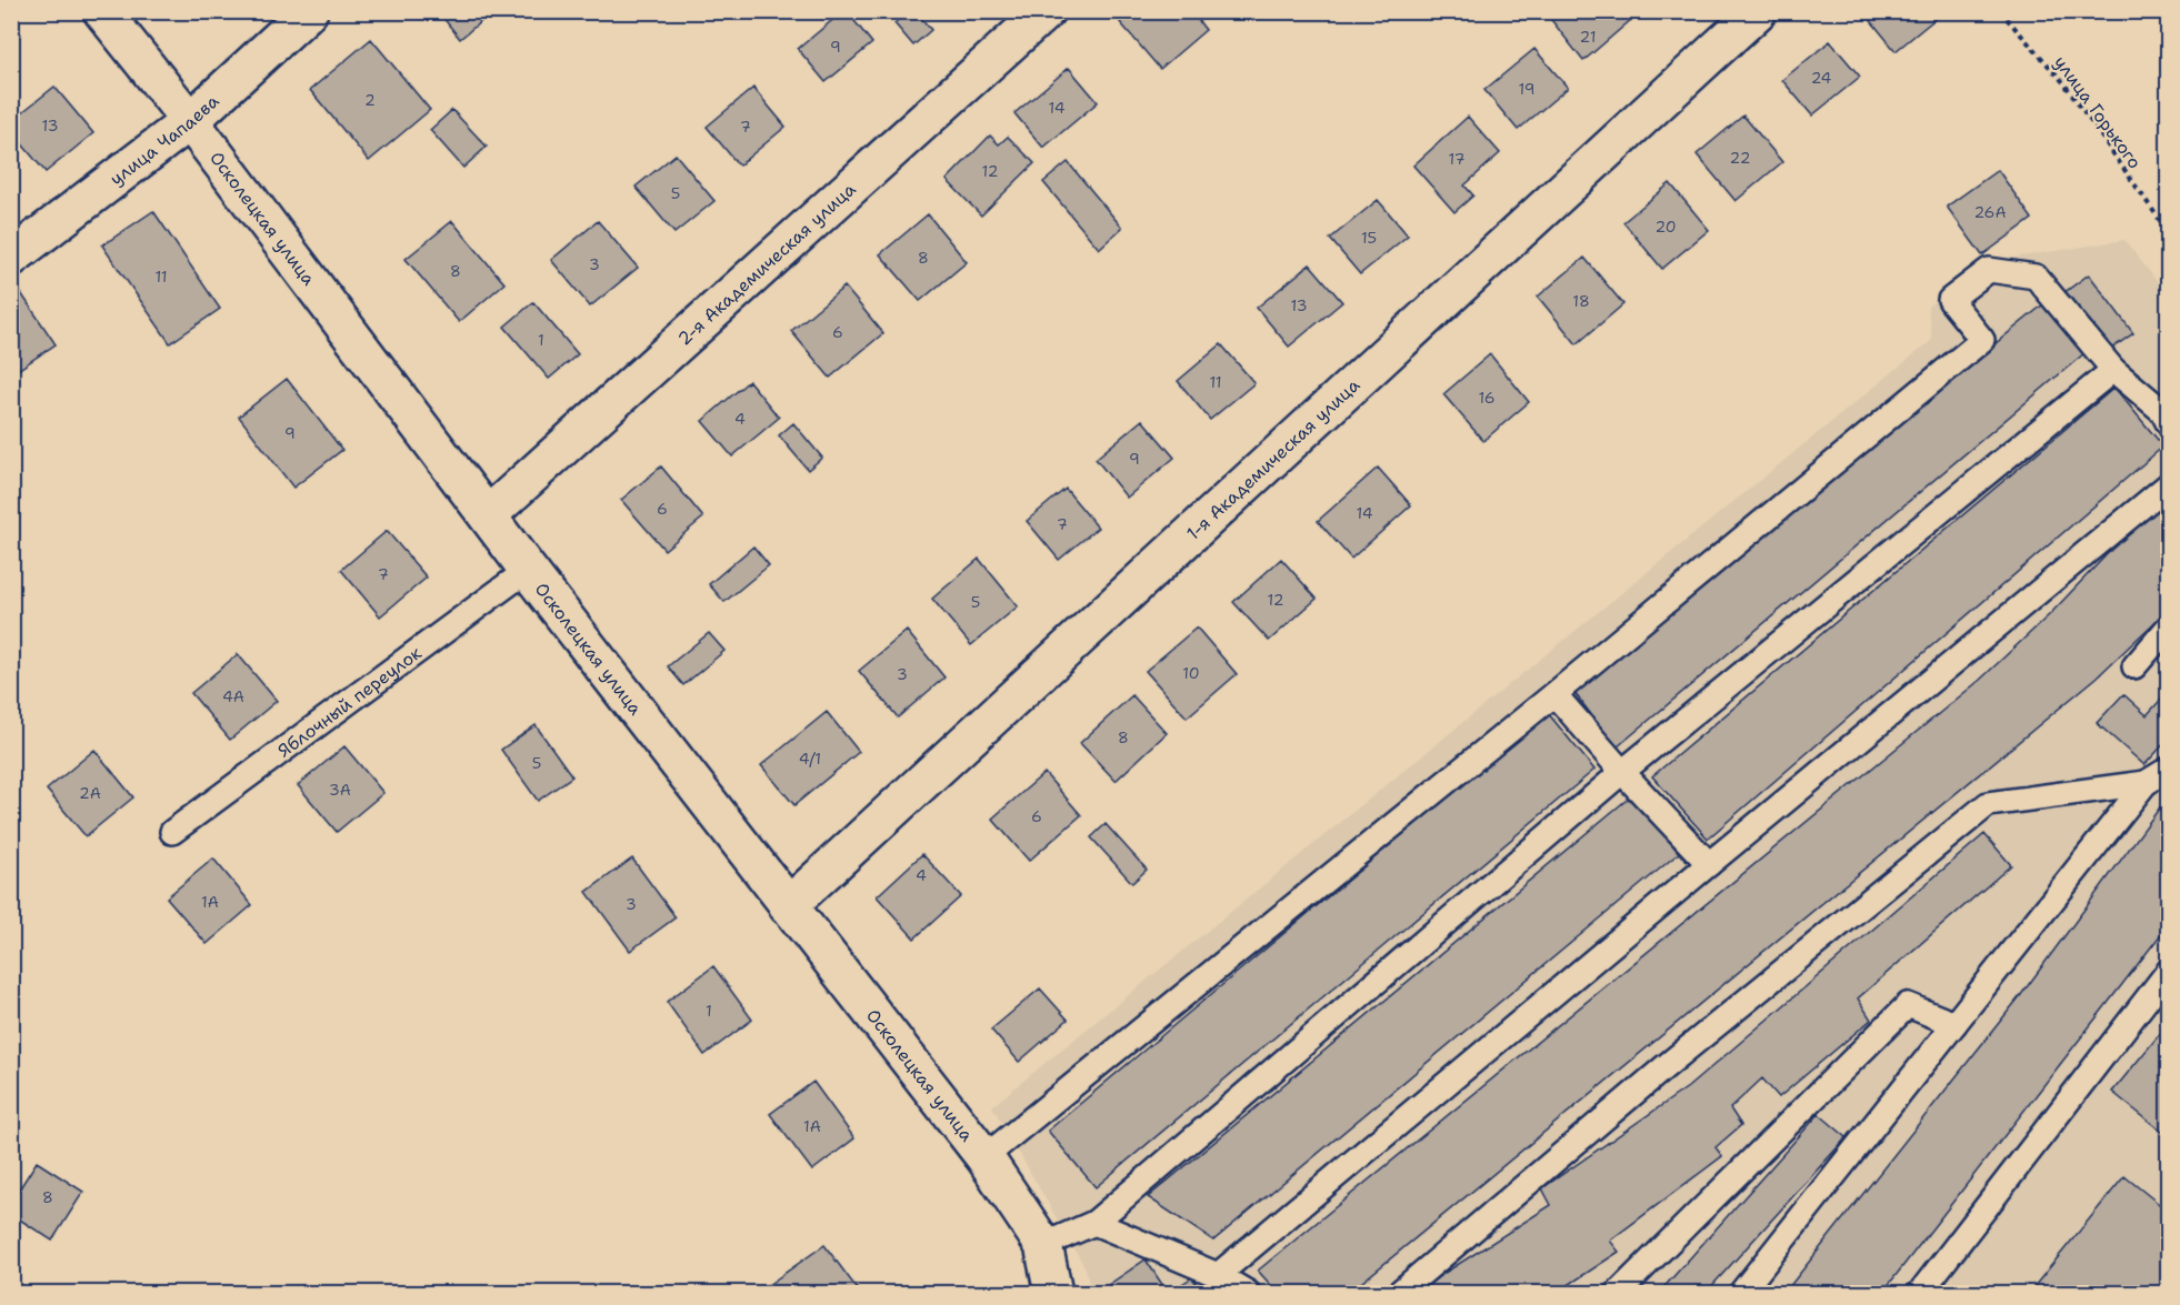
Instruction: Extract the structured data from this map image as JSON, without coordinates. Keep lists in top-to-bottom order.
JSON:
{
  "streets": {
    "street": [
      "улица Чапаева",
      "Осколецкая улица",
      "2-я Академическая улица",
      "1-я Академическая улица"
    ],
    "lane": ["Яблочный переулок"],
    "path": ["улица Горького"]
  },
  "crossings": [
    ["улица Чапаева", "Осколецкая улица"],
    ["Осколецкая улица", "2-я Академическая улица"],
    ["Осколецкая улица", "1-я Академическая улица"],
    ["Осколецкая улица", "Яблочный переулок"]
  ],
  "house_numbers": [
    "21",
    "9",
    "24",
    "19",
    "2",
    "14",
    "13",
    "7",
    "22",
    "17",
    "12",
    "5",
    "26А",
    "20",
    "15",
    "8",
    "3",
    "8",
    "11",
    "18",
    "13",
    "6",
    "1",
    "11",
    "16",
    "4",
    "9",
    "9",
    "6",
    "14",
    "7",
    "7",
    "12",
    "5",
    "10",
    "3",
    "4А",
    "8",
    "4/1",
    "5",
    "3А",
    "2А",
    "6",
    "4",
    "1А",
    "3",
    "1",
    "1А",
    "8"
  ]
}
